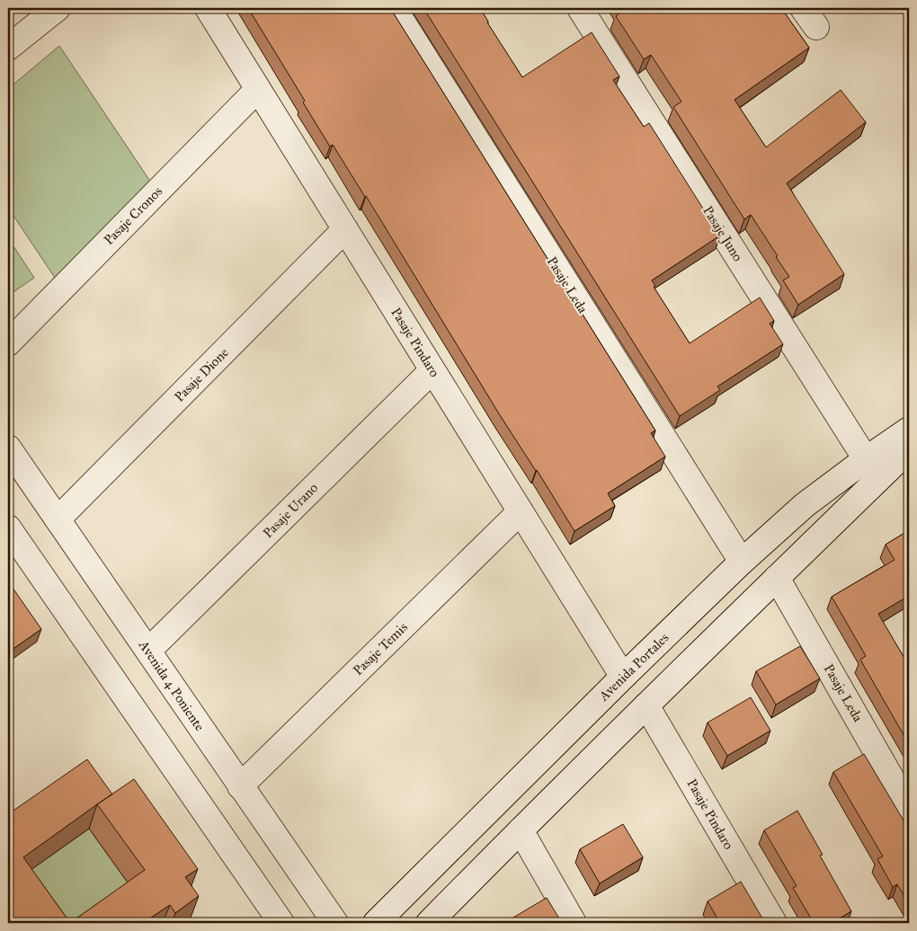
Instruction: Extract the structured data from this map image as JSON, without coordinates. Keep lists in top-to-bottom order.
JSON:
{
  "streets": {
    "street": [
      "Pasaje Cronos",
      "Pasaje Juno",
      "Pasaje Leda",
      "Pasaje Pindaro",
      "Pasaje Dione",
      "Pasaje Urano",
      "Pasaje Temis",
      "Avenida Portales",
      "Avenida 4 Poniente"
    ]
  },
  "crossings": [
    ["Pasaje Cronos", "Pasaje Pindaro"],
    ["Pasaje Juno", "Avenida Portales"],
    ["Pasaje Leda", "Avenida Portales"],
    ["Pasaje Pindaro", "Pasaje Dione"],
    ["Pasaje Pindaro", "Pasaje Urano"],
    ["Pasaje Pindaro", "Pasaje Temis"],
    ["Pasaje Pindaro", "Avenida Portales"],
    ["Pasaje Dione", "Avenida 4 Poniente"],
    ["Pasaje Urano", "Avenida 4 Poniente"],
    ["Pasaje Temis", "Avenida 4 Poniente"]
  ]
}
